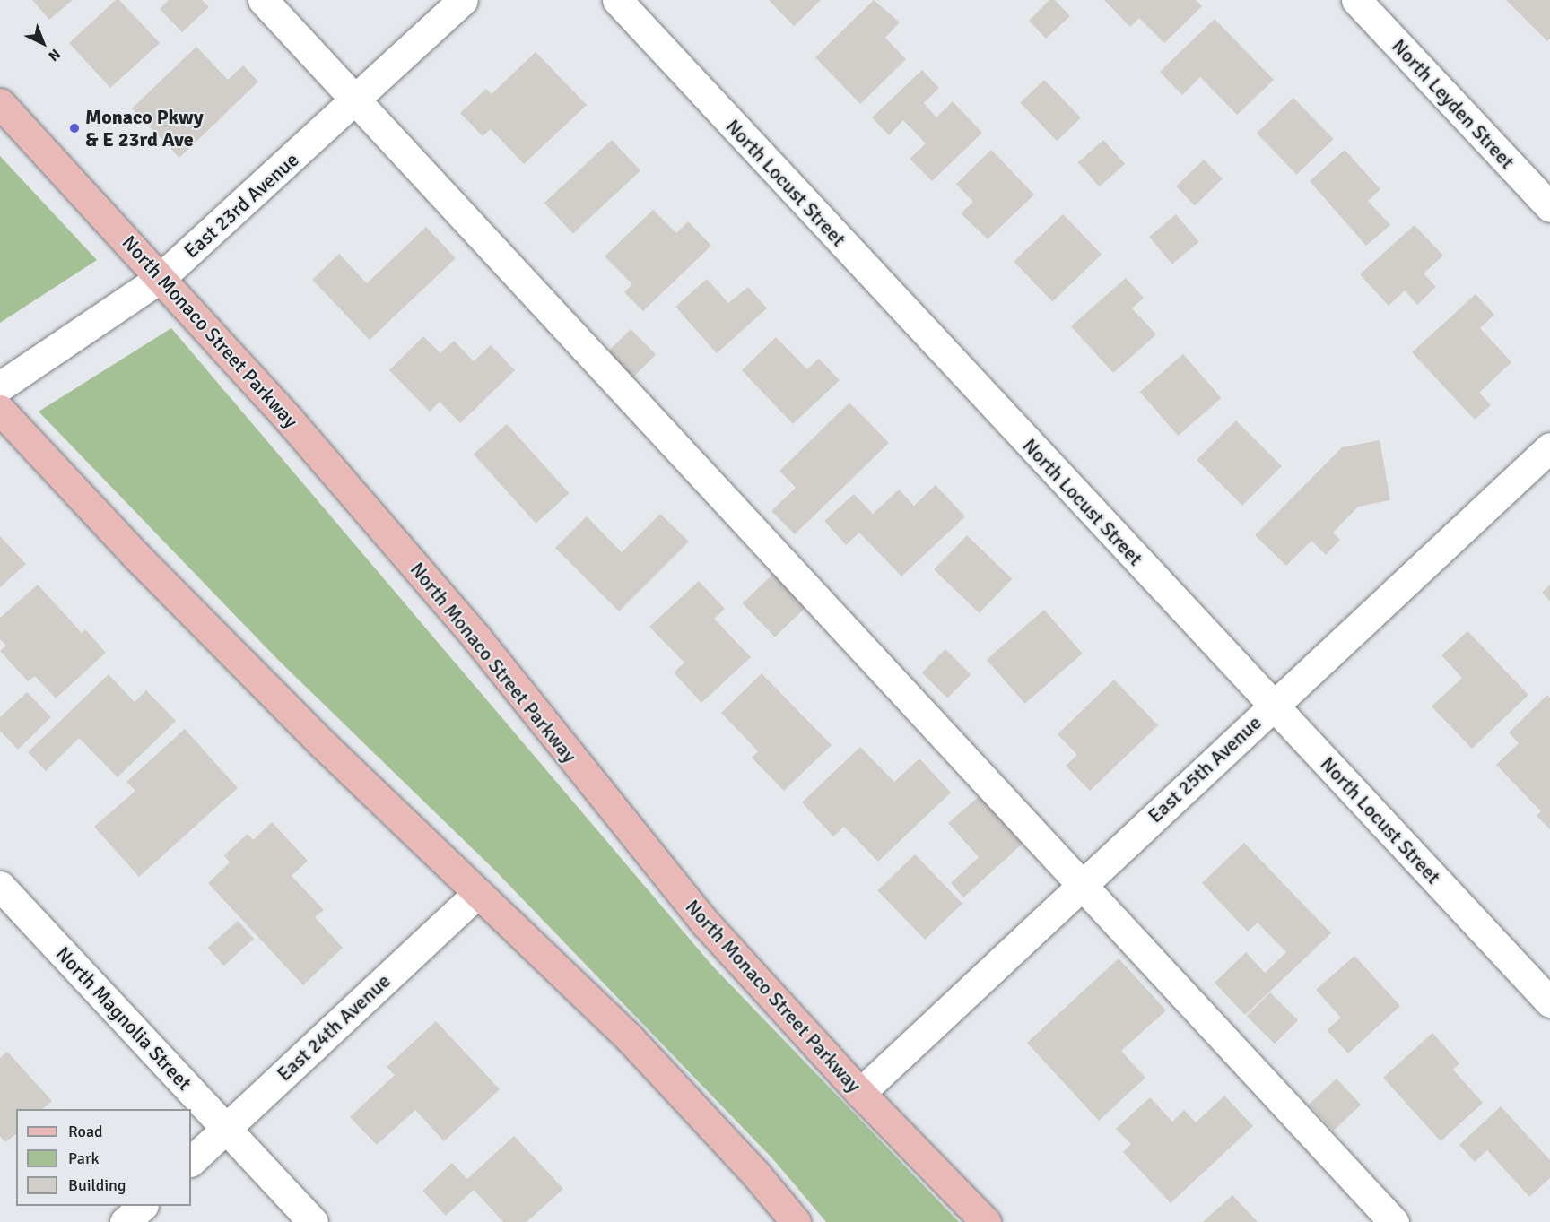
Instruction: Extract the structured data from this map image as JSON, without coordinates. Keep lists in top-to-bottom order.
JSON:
{
  "streets": {
    "main road": ["North Monaco Street Parkway"],
    "street": [
      "North Leyden Street",
      "North Locust Street",
      "East 23rd Avenue",
      "East 25th Avenue",
      "North Magnolia Street",
      "East 24th Avenue"
    ]
  },
  "crossings": [
    ["North Locust Street", "East 25th Avenue"],
    ["East 23rd Avenue", "North Monaco Street Parkway"],
    ["North Monaco Street Parkway", "East 25th Avenue"],
    ["North Magnolia Street", "East 24th Avenue"]
  ],
  "places": ["Monaco Pkwy & E 23rd Ave"],
  "legend": ["Road", "Park", "Building"],
  "north": "bottom right"
}
